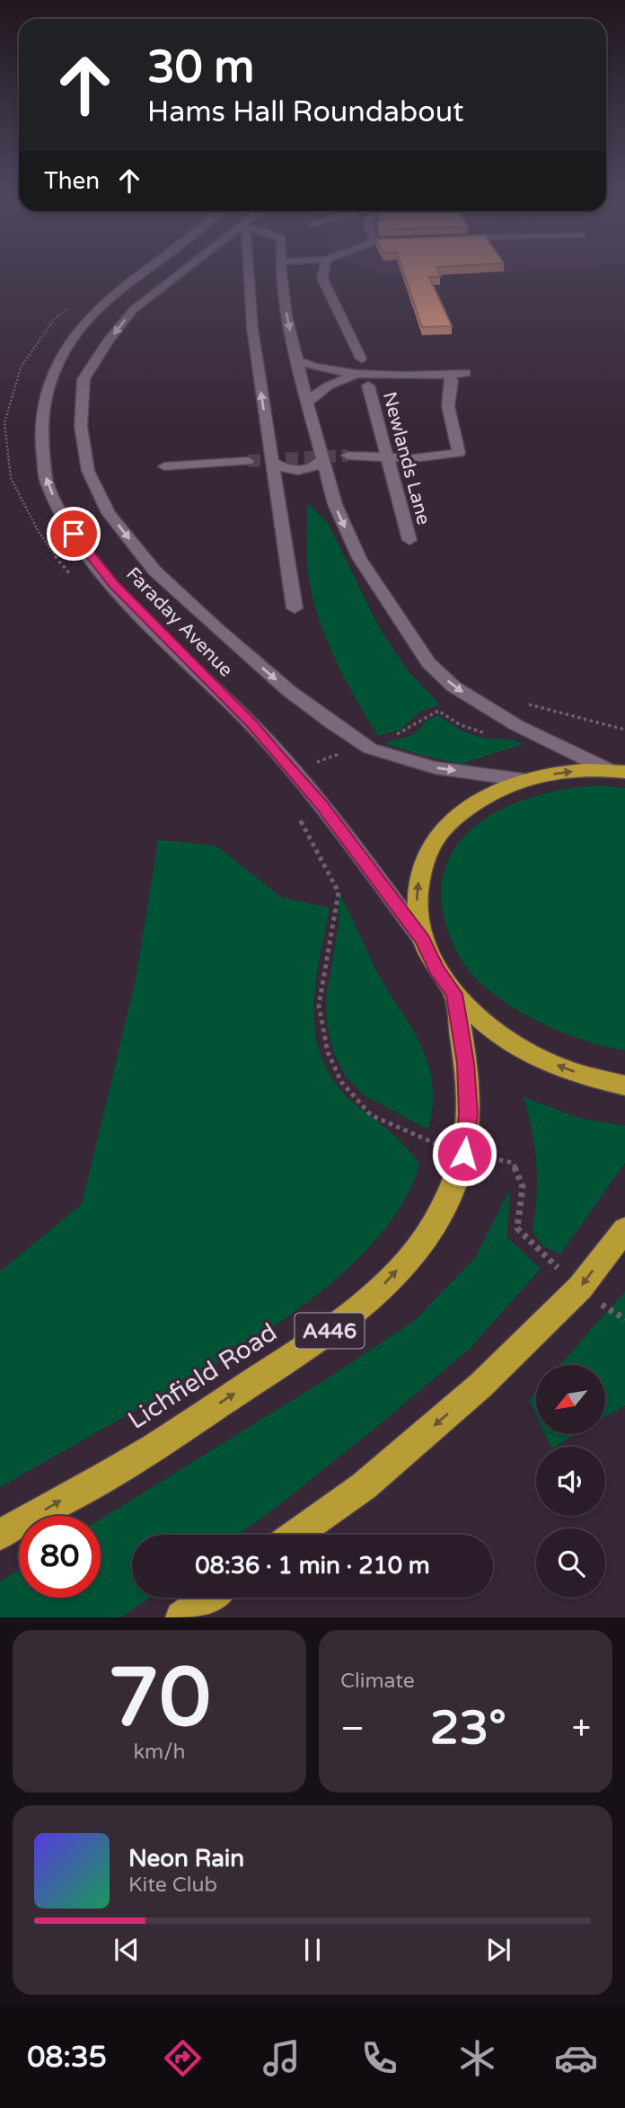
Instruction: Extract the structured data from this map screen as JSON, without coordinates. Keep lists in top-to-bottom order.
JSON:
{
  "streets": {
    "highway": ["A446", "Lichfield Road"],
    "street": ["Newlands Lane", "Faraday Avenue"]
  },
  "north": "bottom left",
  "page": {
    "turn": ["30 m", "Hams Hall Roundabout"],
    "then": "Then",
    "limit": "80",
    "trip": "08:36 · 1 min · 210 m",
    "tile": [
      ["70", "km/h"],
      "Climate"
    ],
    "heat": ["−", "23°", "+"],
    "song": ["Neon Rain", "Kite Club"],
    "tabs": "08:35"
  }
}
